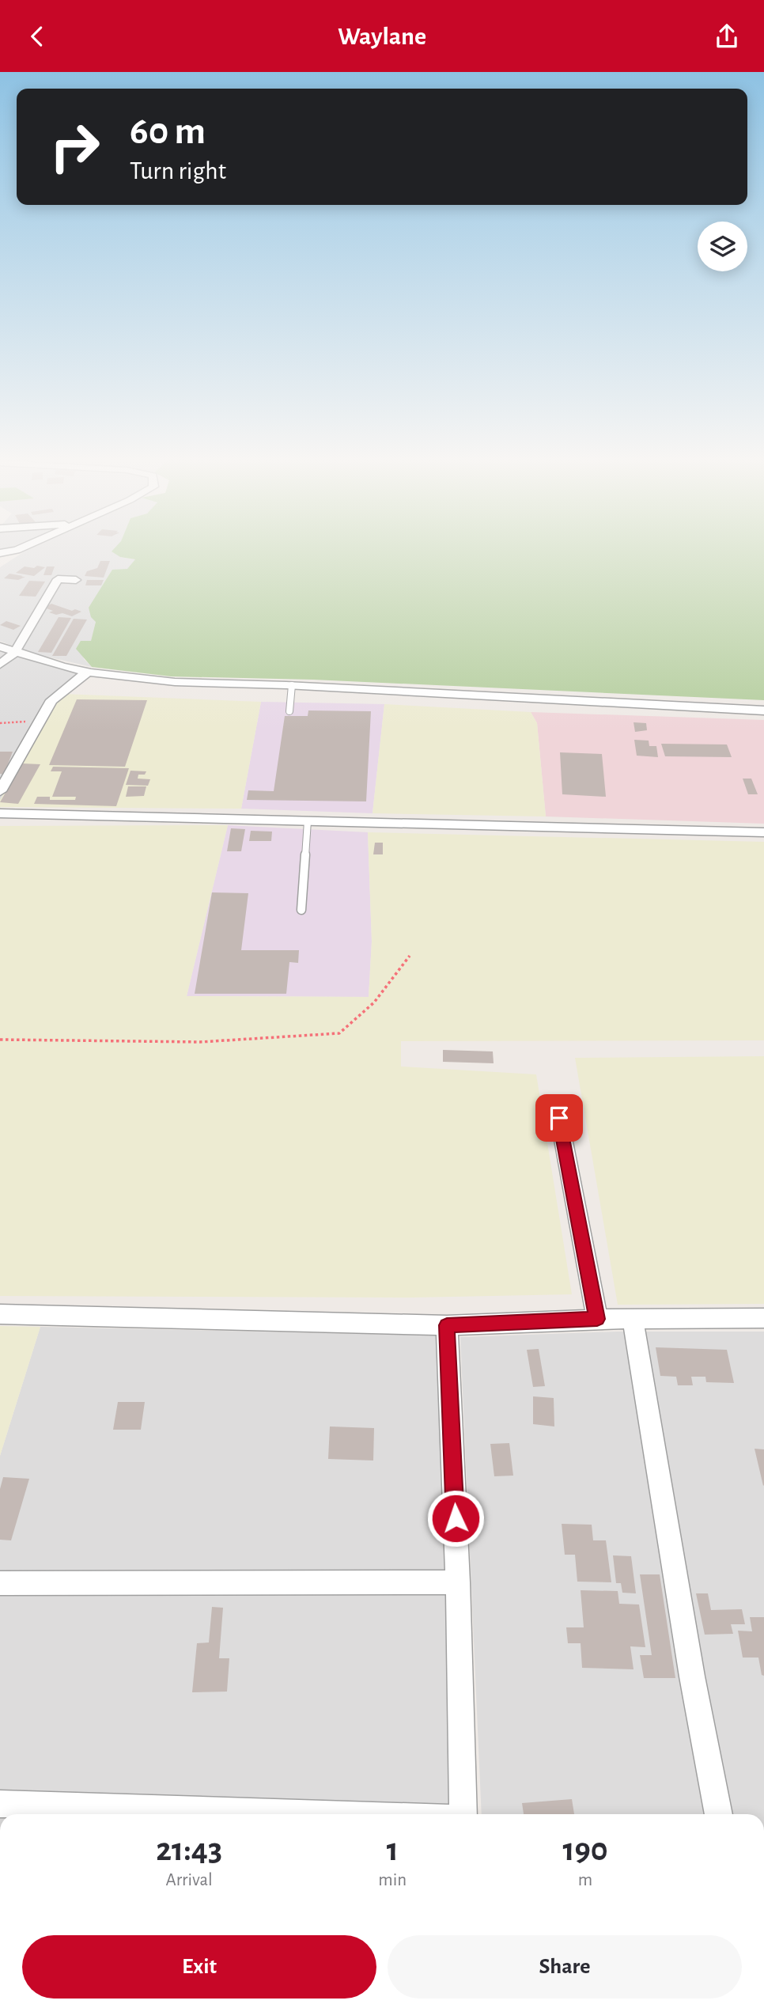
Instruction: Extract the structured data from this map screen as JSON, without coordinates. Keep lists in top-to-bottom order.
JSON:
{
  "page": {
    "header": "Waylane",
    "turn": ["60 m", "Turn right"],
    "eta": [
      "21:43",
      "Arrival",
      "1",
      "min",
      "190",
      "m"
    ],
    "buttons": ["Exit", "Share"]
  }
}
